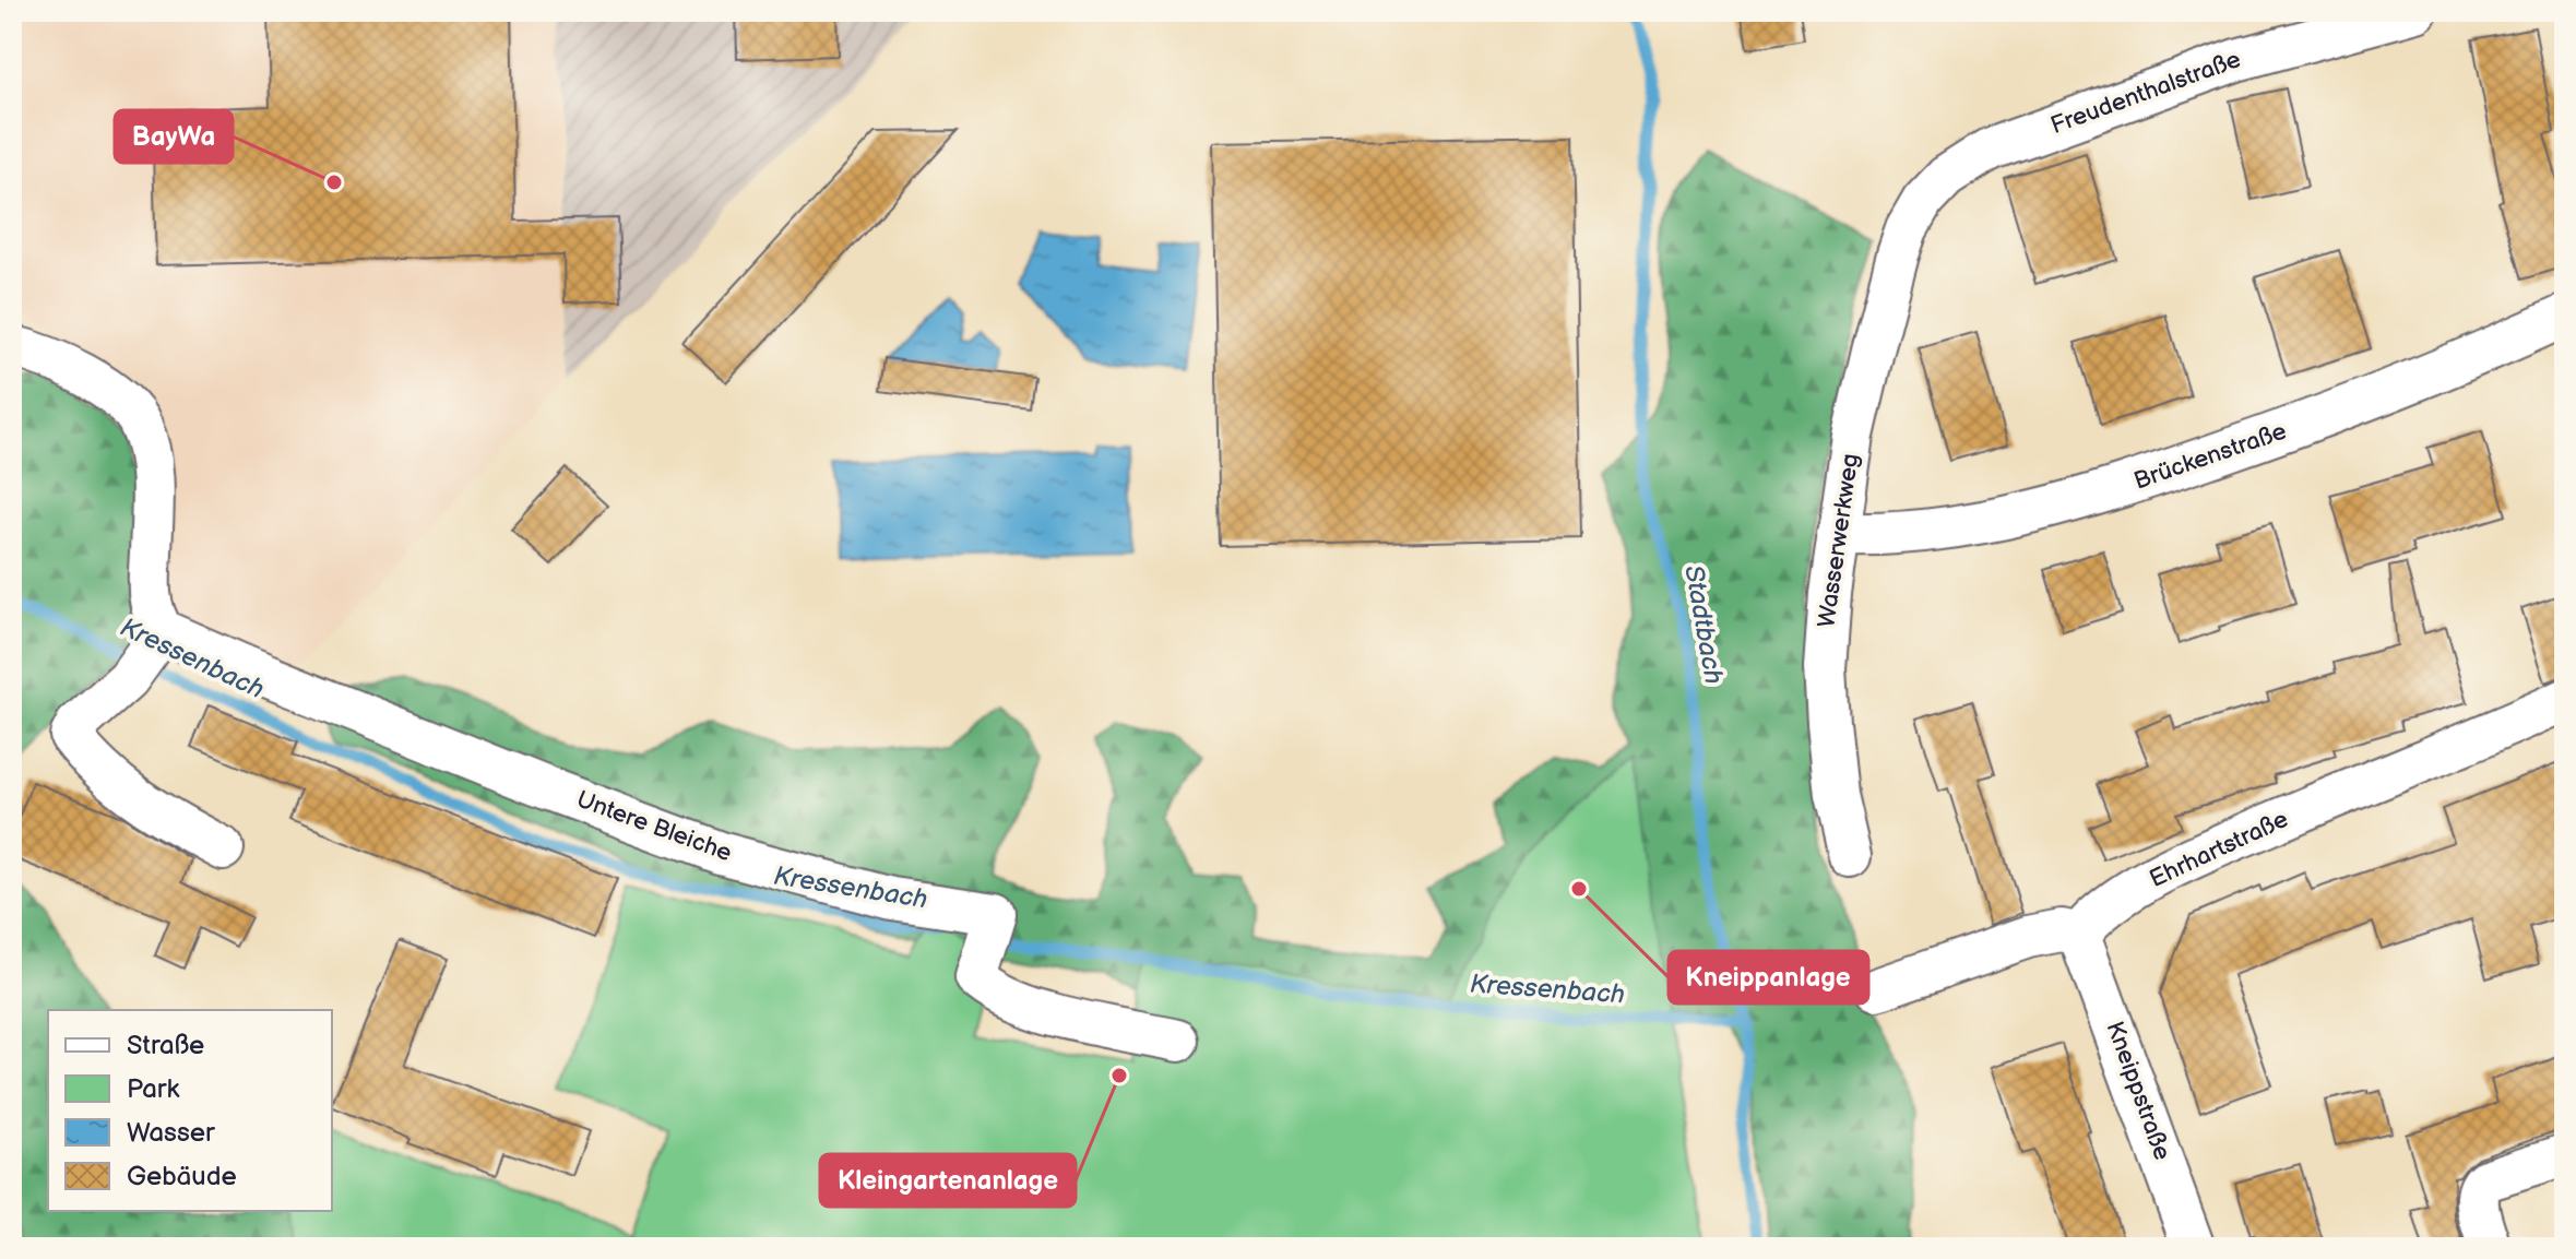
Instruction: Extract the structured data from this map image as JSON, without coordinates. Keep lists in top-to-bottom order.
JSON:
{
  "streets": {
    "street": [
      "Freudenthalstraße",
      "Brückenstraße",
      "Wasserwerkweg",
      "Untere Bleiche",
      "Ehrhartstraße",
      "Kneippstraße"
    ]
  },
  "crossings": [
    ["Freudenthalstraße", "Wasserwerkweg"],
    ["Brückenstraße", "Wasserwerkweg"],
    ["Ehrhartstraße", "Kneippstraße"]
  ],
  "water": ["Stadtbach", "Kressenbach"],
  "places": ["BayWa", "Kneippanlage", "Kleingartenanlage"],
  "legend": [
    "Straße",
    "Park",
    "Wasser",
    "Gebäude"
  ]
}
